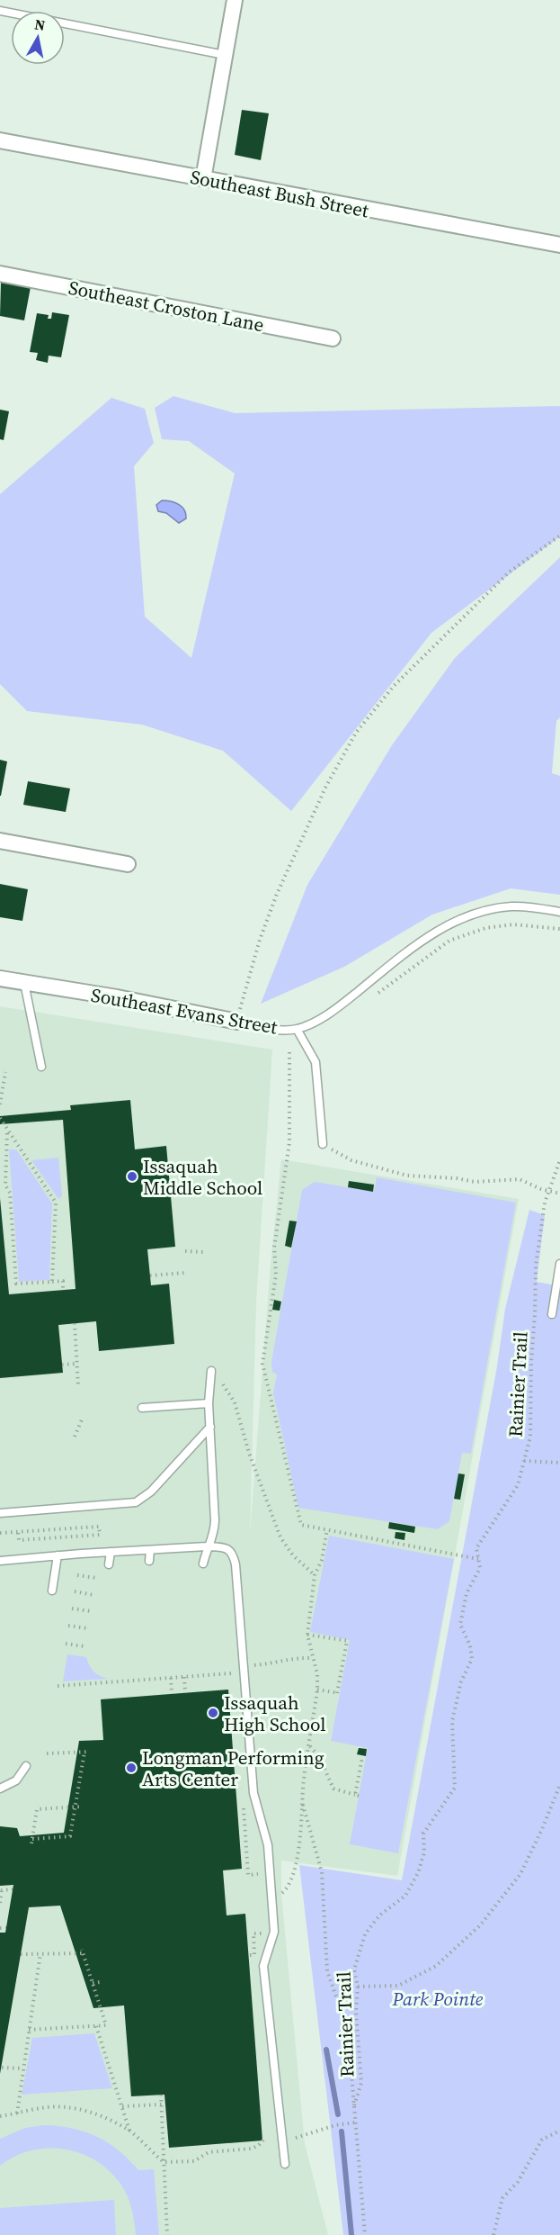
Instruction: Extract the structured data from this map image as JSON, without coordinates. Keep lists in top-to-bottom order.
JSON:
{
  "streets": {
    "street": ["Southeast Bush Street", "Southeast Croston Lane", "Southeast Evans Street"],
    "path": ["Rainier Trail"]
  },
  "parks": ["Park Pointe"],
  "places": ["Issaquah Middle School", "Issaquah High School", "Longman Performing Arts Center"],
  "north": "top"
}
